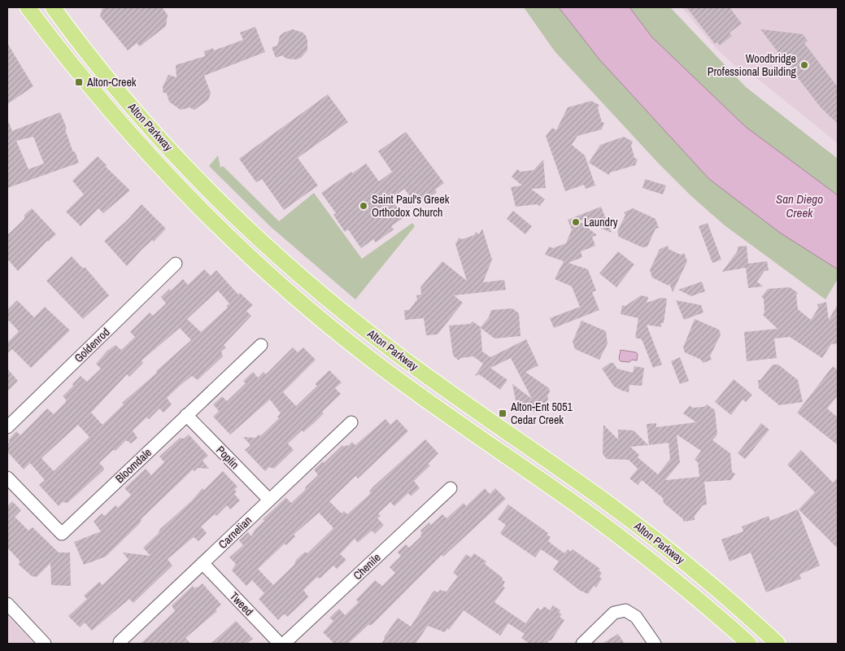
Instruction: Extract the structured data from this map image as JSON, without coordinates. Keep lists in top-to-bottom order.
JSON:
{
  "streets": {
    "main road": ["Alton Parkway"],
    "street": [
      "Goldenrod",
      "Poplin",
      "Bloomdale",
      "Carnelian",
      "Chenile",
      "Tweed"
    ]
  },
  "crossings": [
    ["Poplin", "Bloomdale"],
    ["Poplin", "Carnelian"],
    ["Carnelian", "Tweed"]
  ],
  "water": ["San Diego Creek"],
  "places": {
    "other": ["Woodbridge Professional Building", "Saint Paul's Greek Orthodox Church", "Laundry"],
    "transit": ["Alton-Creek", "Alton-Ent 5051 Cedar Creek"]
  }
}
